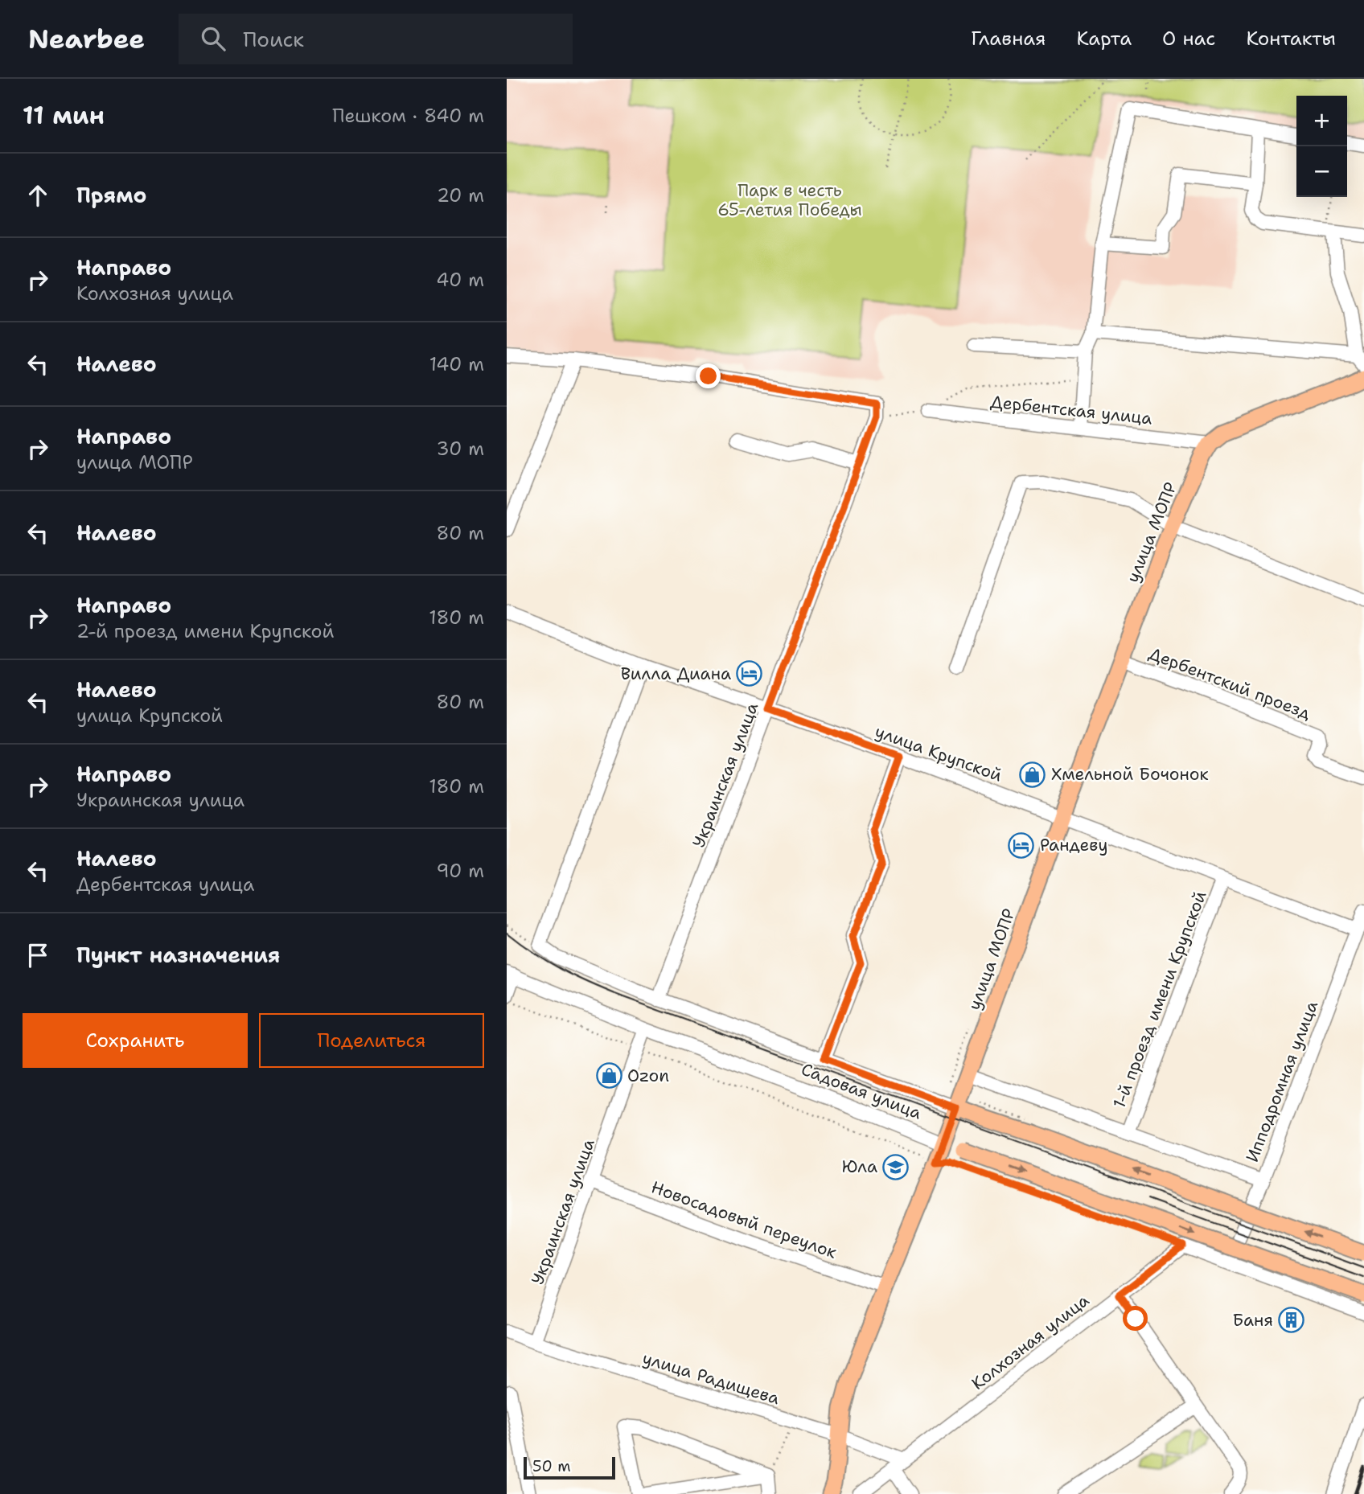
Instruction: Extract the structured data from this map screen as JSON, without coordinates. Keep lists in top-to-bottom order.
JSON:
{
  "streets": {
    "main road": ["улица МОПР", "Садовая улица"],
    "street": [
      "Дербентская улица",
      "Дербентский проезд",
      "улица Крупской",
      "Украинская улица",
      "1-й проезд имени Крупской",
      "Ипподромная улица",
      "Новосадовый переулок",
      "Колхозная улица",
      "улица Радищева"
    ]
  },
  "crossings": [
    ["Дербентская улица", "улица МОПР"],
    ["улица МОПР", "Дербентский проезд"],
    ["улица МОПР", "улица Крупской"],
    ["улица МОПР", "Садовая улица"],
    ["улица МОПР", "Новосадовый переулок"],
    ["улица МОПР", "улица Радищева"],
    ["улица Крупской", "Украинская улица"],
    ["улица Крупской", "1-й проезд имени Крупской"],
    ["улица Крупской", "Ипподромная улица"],
    ["Украинская улица", "Садовая улица"],
    ["Украинская улица", "Новосадовый переулок"],
    ["Украинская улица", "улица Радищева"],
    ["Колхозная улица", "улица Радищева"]
  ],
  "parks": ["Парк в честь 65-летия Победы"],
  "places": {
    "hotel": ["Вилла Диана", "Рандеву"],
    "shop": ["Хмельной Бочонок", "Ozon"],
    "school or university": ["Юла"],
    "building": ["Баня"]
  },
  "scale_bar": "50 m",
  "page": {
    "header": "Nearbee",
    "search": "Поиск",
    "nav": [
      "Главная",
      "Карта",
      "О нас",
      "Контакты"
    ],
    "heading": ["11 мин", "Пешком · 840 m"],
    "map_buttons": ["+", "−"],
    "list": [
      ["Прямо", "20 m"],
      ["Направо", "Колхозная улица", "40 m"],
      ["Налево", "140 m"],
      ["Направо", "улица МОПР", "30 m"],
      ["Налево", "80 m"],
      ["Направо", "2-й проезд имени Крупской", "180 m"],
      ["Налево", "улица Крупской", "80 m"],
      ["Направо", "Украинская улица", "180 m"],
      ["Налево", "Дербентская улица", "90 m"],
      "Пункт назначения"
    ],
    "buttons": ["Сохранить", "Поделиться"],
    "scale": "50 m"
  }
}
